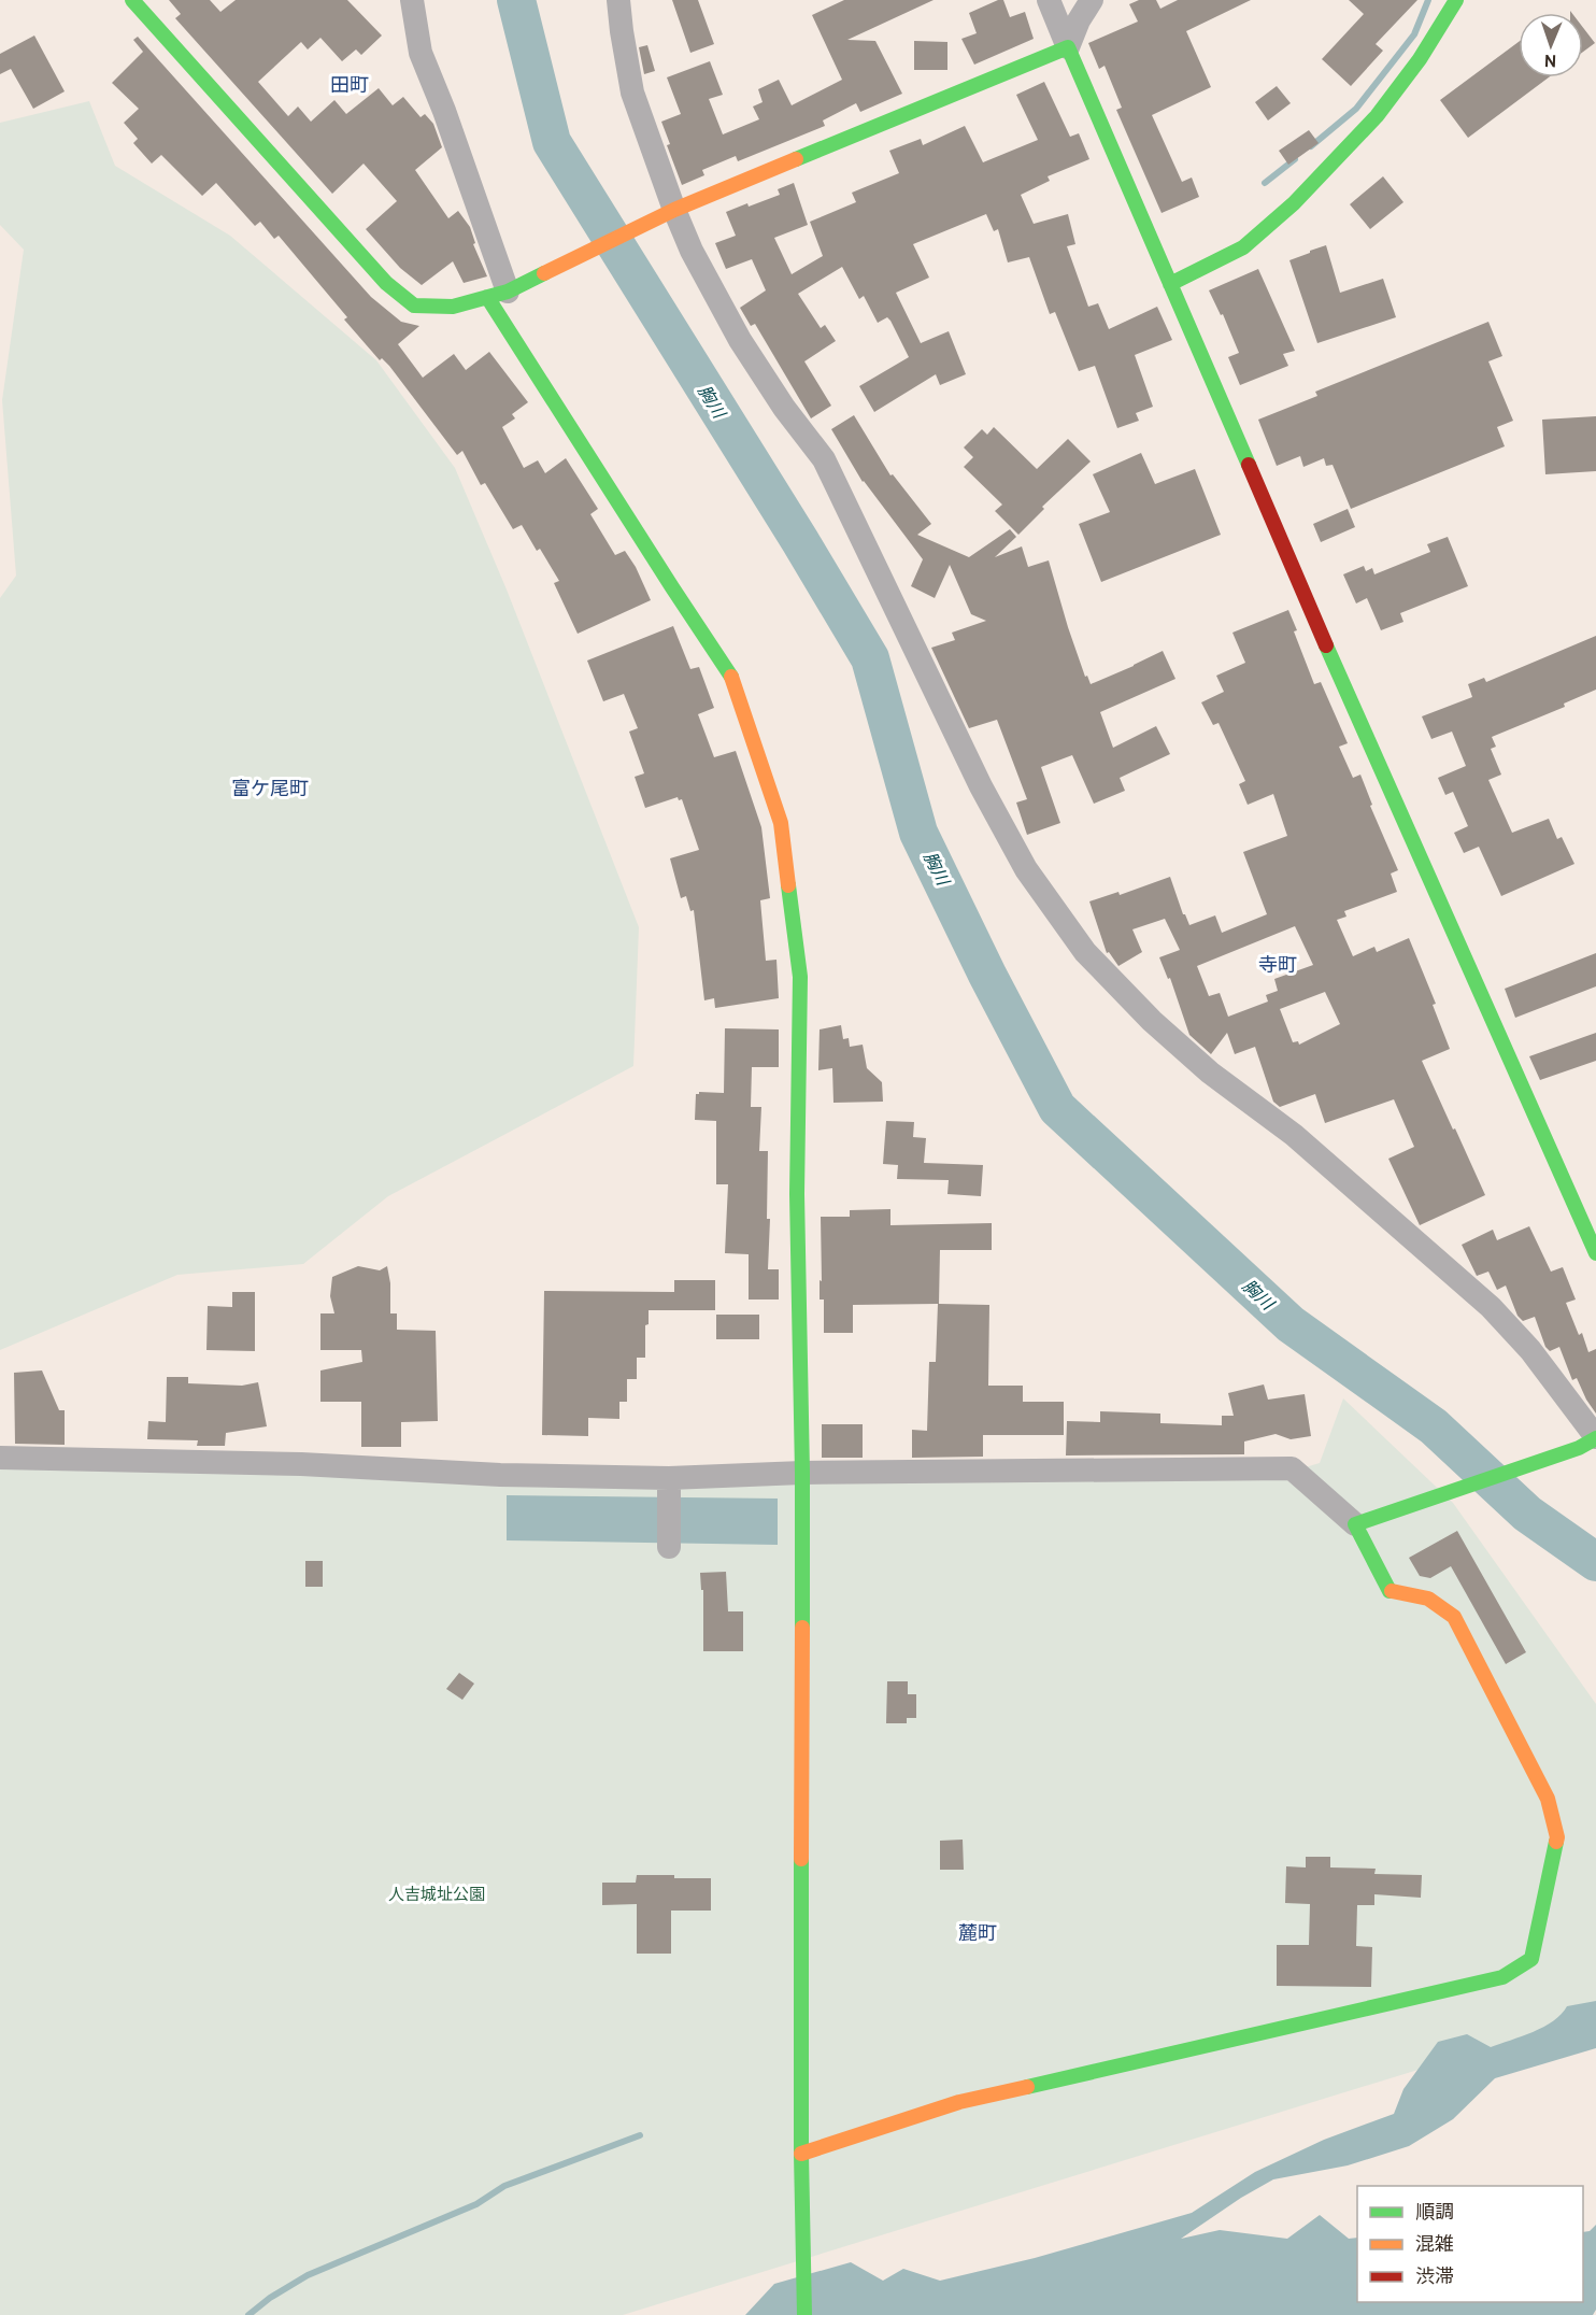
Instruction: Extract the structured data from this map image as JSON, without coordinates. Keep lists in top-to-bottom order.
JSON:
{
  "districts": [
    "田町",
    "富ケ尾町",
    "寺町",
    "麓町"
  ],
  "water": ["胸川"],
  "parks": ["人吉城址公園"],
  "legend": ["順調", "混雑", "渋滞"],
  "north": "bottom"
}
